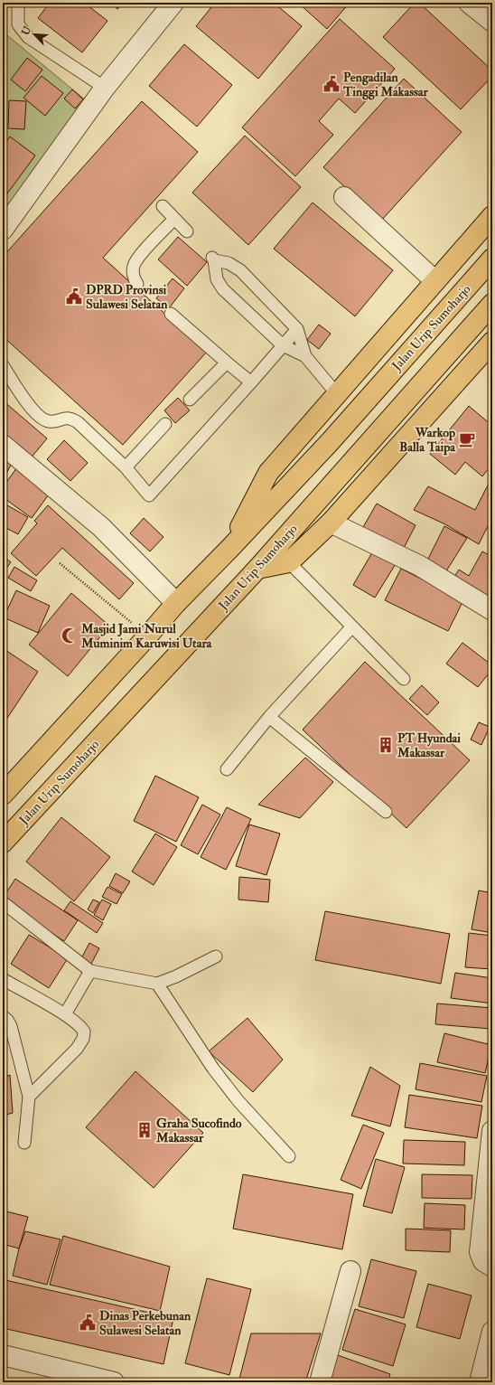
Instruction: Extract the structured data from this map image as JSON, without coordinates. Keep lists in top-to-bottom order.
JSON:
{
  "streets": {
    "highway": ["Jalan Urip Sumoharjo"]
  },
  "places": {
    "public building": ["Pengadilan Tinggi Makassar", "DPRD Provinsi Sulawesi Selatan", "Dinas Perkebunan Sulawesi Selatan"],
    "cafe": ["Warkop Balla Taipa"],
    "mosque": ["Masjid Jami Nurul Muminim Karuwisi Utara"],
    "building": ["PT Hyundai Makassar", "Graha Sucofindo Makassar"]
  },
  "north": "top left"
}
